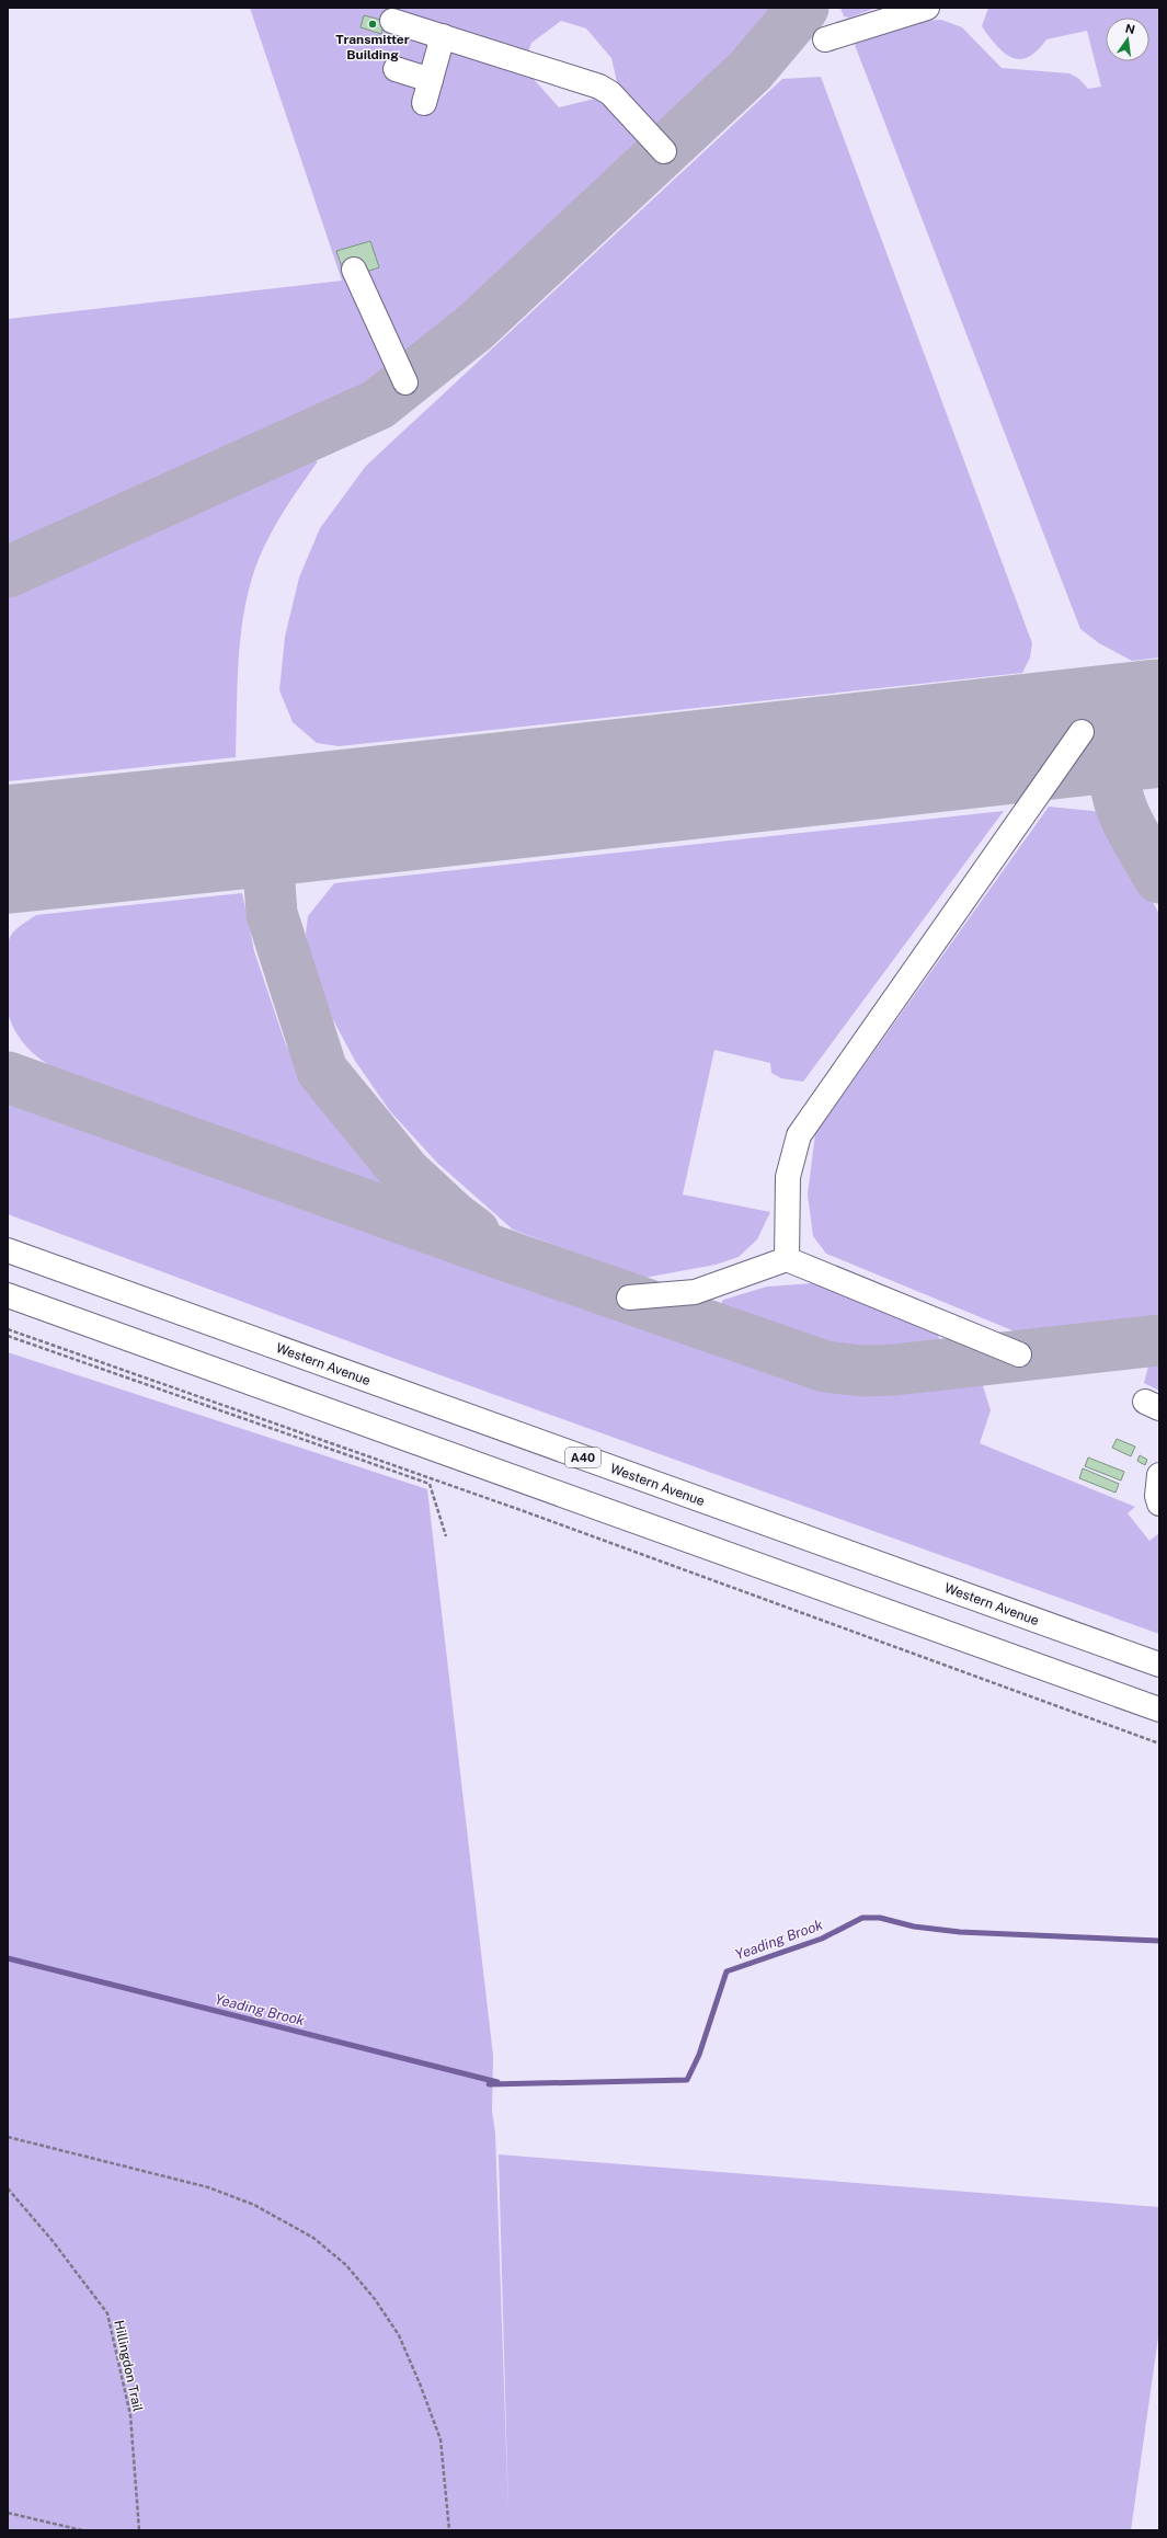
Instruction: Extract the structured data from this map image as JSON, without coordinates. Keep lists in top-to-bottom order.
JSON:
{
  "streets": {
    "main road": ["Western Avenue", "A40"],
    "path": ["Hillingdon Trail"]
  },
  "water": ["Yeading Brook"],
  "places": ["Transmitter Building"],
  "north": "top"
}
